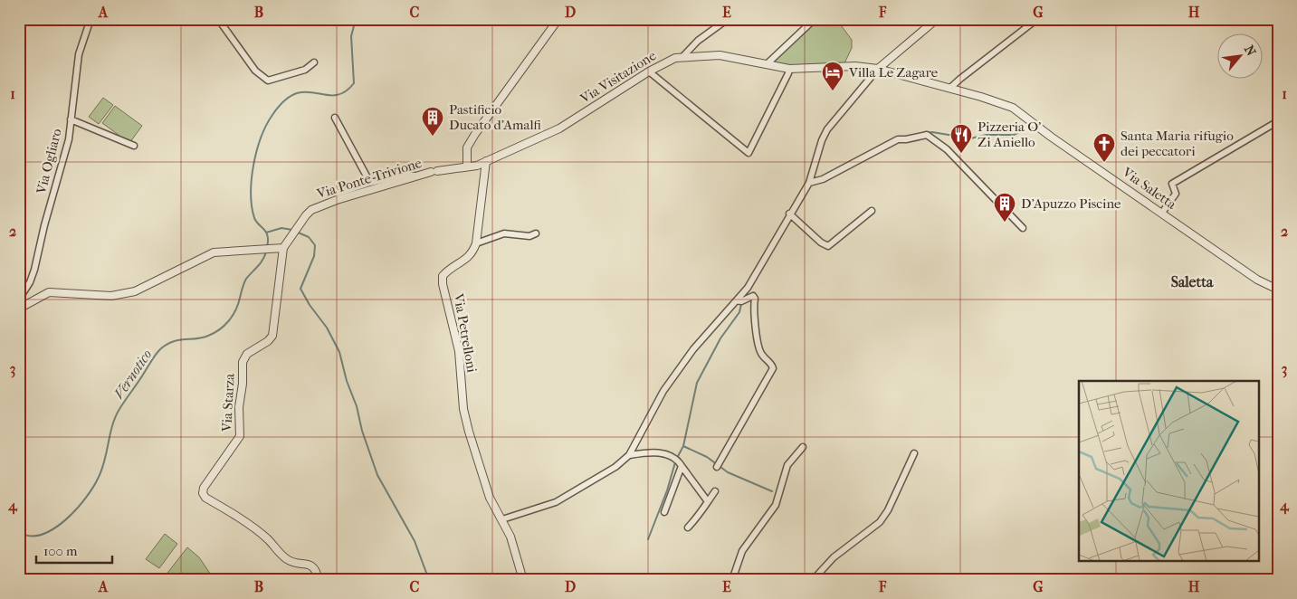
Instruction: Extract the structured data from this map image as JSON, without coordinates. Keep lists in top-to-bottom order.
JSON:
{
  "streets": {
    "street": [
      "Via Visitazione",
      "Via Ogliaro",
      "Via Ponte Trivione",
      "Via Saletta",
      "Via Petrelloni",
      "Via Starza"
    ]
  },
  "crossings": [
    ["Via Visitazione", "Via Ponte Trivione"],
    ["Via Visitazione", "Via Saletta"],
    ["Via Ponte Trivione", "Via Starza"]
  ],
  "districts": ["Saletta"],
  "water": ["Vernotico"],
  "places": {
    "hotel": ["Villa Le Zagare"],
    "building": ["Pastificio Ducato d'Amalfi", "D'Apuzzo Piscine"],
    "restaurant": ["Pizzeria O' Zi Aniello"],
    "church": ["Santa Maria rifugio dei peccatori"]
  },
  "scale_bar": "100 m",
  "north": "top right",
  "grid": {
    "columns": [
      "A",
      "B",
      "C",
      "D",
      "E",
      "F",
      "G",
      "H"
    ],
    "rows": [
      "1",
      "2",
      "3",
      "4"
    ]
  }
}
